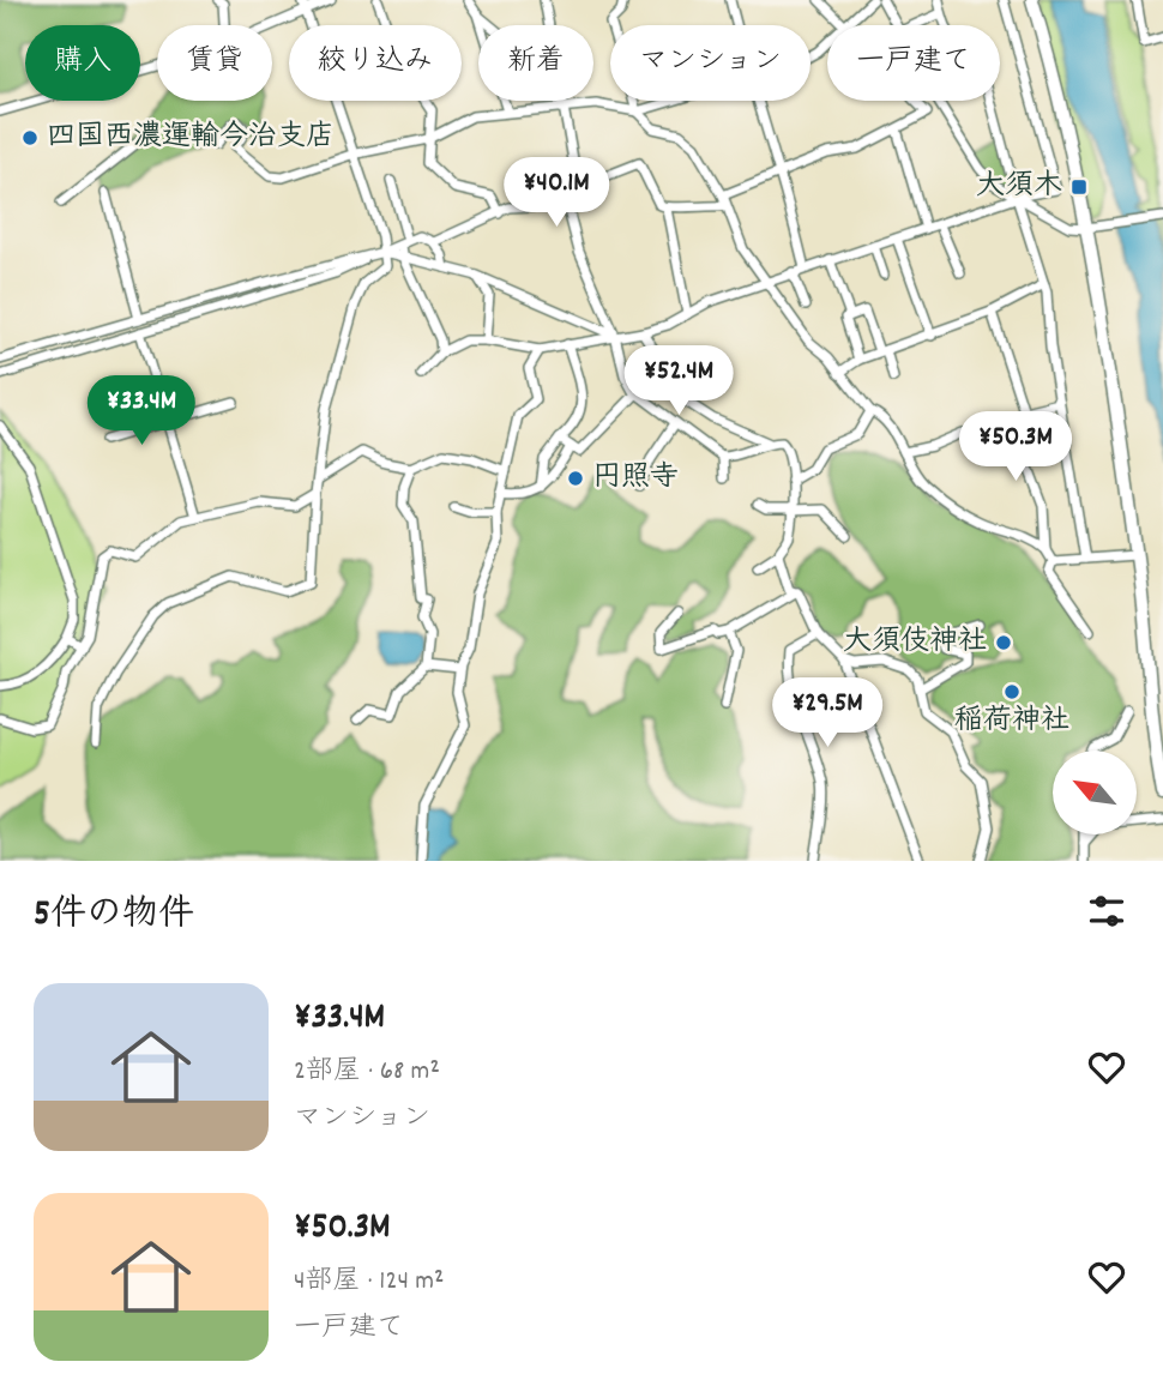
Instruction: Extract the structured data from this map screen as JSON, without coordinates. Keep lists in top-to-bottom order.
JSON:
{
  "places": {
    "other": [
      "四国西濃運輸今治支店",
      "円照寺",
      "大須伎神社",
      "稲荷神社"
    ],
    "transit": ["大須木"]
  },
  "north": "top left",
  "page": {
    "chip": [
      "購入",
      "賃貸",
      "絞り込み",
      "新着",
      "マンション",
      "一戸建て"
    ],
    "price": [
      "¥40.1M",
      "¥52.4M",
      "¥33.4M",
      "¥50.3M",
      "¥29.5M"
    ],
    "heading": "5件の物件",
    "list": [
      {
        "name": "¥33.4M",
        "note": "2部屋 · 68 m² · マンション"
      },
      {
        "name": "¥50.3M",
        "note": "4部屋 · 124 m² · 一戸建て"
      }
    ]
  }
}
